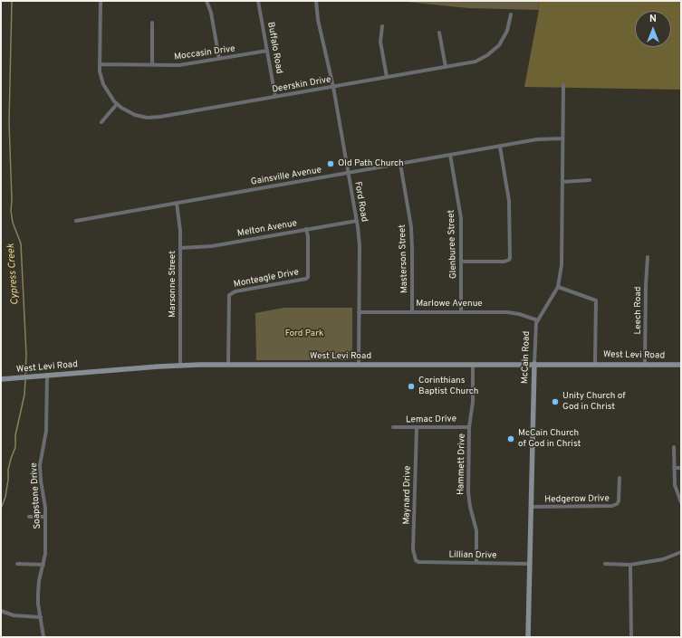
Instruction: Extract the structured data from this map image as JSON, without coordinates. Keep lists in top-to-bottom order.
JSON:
{
  "streets": {
    "street": [
      "Buffalo Road",
      "Moccasin Drive",
      "Deerskin Drive",
      "Gainsville Avenue",
      "Ford Road",
      "Melton Avenue",
      "Glenburee Street",
      "Masterson Street",
      "Monteagle Drive",
      "Marsonne Street",
      "Marlowe Avenue",
      "Leech Road",
      "West Levi Road",
      "McCain Road",
      "Lemac Drive",
      "Hammett Drive",
      "Maynard Drive",
      "Soapstone Drive",
      "Hedgerow Drive",
      "Lillian Drive"
    ]
  },
  "crossings": [
    ["Buffalo Road", "Moccasin Drive"],
    ["Buffalo Road", "Deerskin Drive"],
    ["Moccasin Drive", "Deerskin Drive"],
    ["Deerskin Drive", "Ford Road"],
    ["Gainsville Avenue", "Ford Road"],
    ["Gainsville Avenue", "Glenburee Street"],
    ["Gainsville Avenue", "Masterson Street"],
    ["Gainsville Avenue", "Marsonne Street"],
    ["Gainsville Avenue", "McCain Road"],
    ["Ford Road", "Melton Avenue"],
    ["Ford Road", "Marlowe Avenue"],
    ["Ford Road", "West Levi Road"],
    ["Melton Avenue", "Monteagle Drive"],
    ["Melton Avenue", "Marsonne Street"],
    ["Glenburee Street", "Marlowe Avenue"],
    ["Masterson Street", "Marlowe Avenue"],
    ["Monteagle Drive", "West Levi Road"],
    ["Marsonne Street", "West Levi Road"],
    ["Marlowe Avenue", "McCain Road"],
    ["Leech Road", "West Levi Road"],
    ["West Levi Road", "McCain Road"],
    ["West Levi Road", "Hammett Drive"],
    ["West Levi Road", "Soapstone Drive"],
    ["McCain Road", "Hedgerow Drive"],
    ["McCain Road", "Lillian Drive"],
    ["Lemac Drive", "Hammett Drive"],
    ["Lemac Drive", "Maynard Drive"],
    ["Hammett Drive", "Lillian Drive"],
    ["Maynard Drive", "Lillian Drive"]
  ],
  "water": ["Cypress Creek"],
  "parks": ["Ford Park"],
  "places": [
    "Old Path Church",
    "Corinthians Baptist Church",
    "Unity Church of God in Christ",
    "McCain Church of God in Christ"
  ],
  "north": "top"
}
